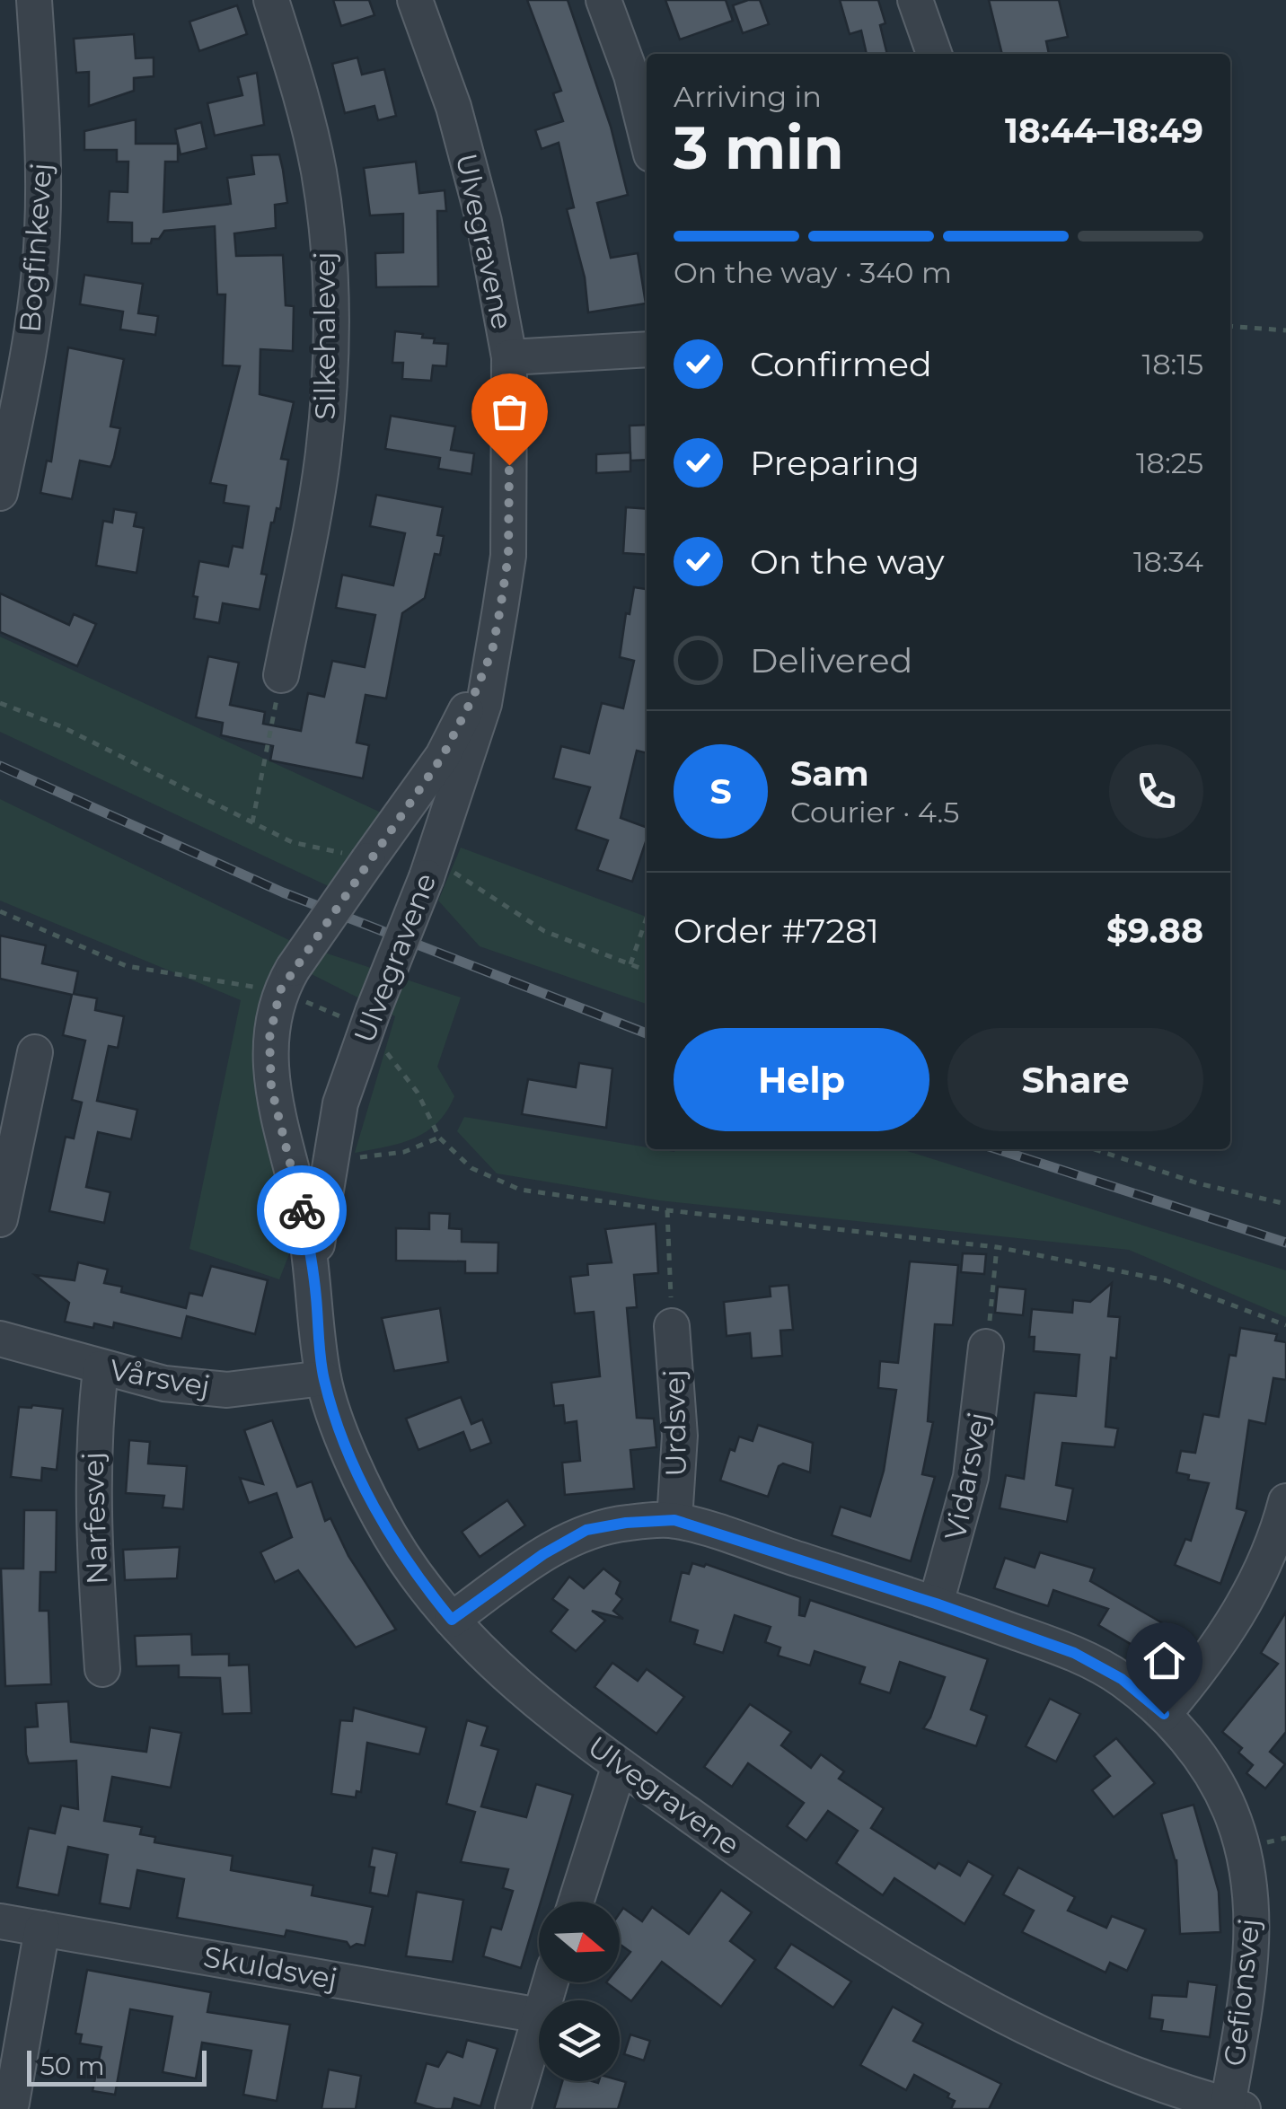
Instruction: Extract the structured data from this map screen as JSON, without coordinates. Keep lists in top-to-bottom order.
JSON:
{
  "streets": {
    "street": [
      "Ulvegravene",
      "Bogfinkevej",
      "Silkehalevej",
      "Vårsvej",
      "Urdsvej",
      "Vidarsvej",
      "Narfesvej",
      "Skuldsvej",
      "Gefionsvej"
    ]
  },
  "crossings": [
    ["Ulvegravene", "Vårsvej"],
    ["Ulvegravene", "Gefionsvej"],
    ["Vårsvej", "Narfesvej"],
    ["Urdsvej", "Gefionsvej"],
    ["Vidarsvej", "Gefionsvej"]
  ],
  "scale_bar": "50 m",
  "north": "right",
  "page": {
    "heading": ["3 min", "Arriving in", "18:44–18:49"],
    "panel": [
      "Sam",
      "Courier · 4.5",
      "Order #7281",
      "$9.88"
    ],
    "bar": "On the way · 340 m",
    "list": [
      ["Confirmed", "18:15"],
      ["Preparing", "18:25"],
      ["On the way", "18:34"],
      "Delivered"
    ],
    "round": "S",
    "buttons": ["Help", "Share"],
    "scale": "50 m"
  }
}
